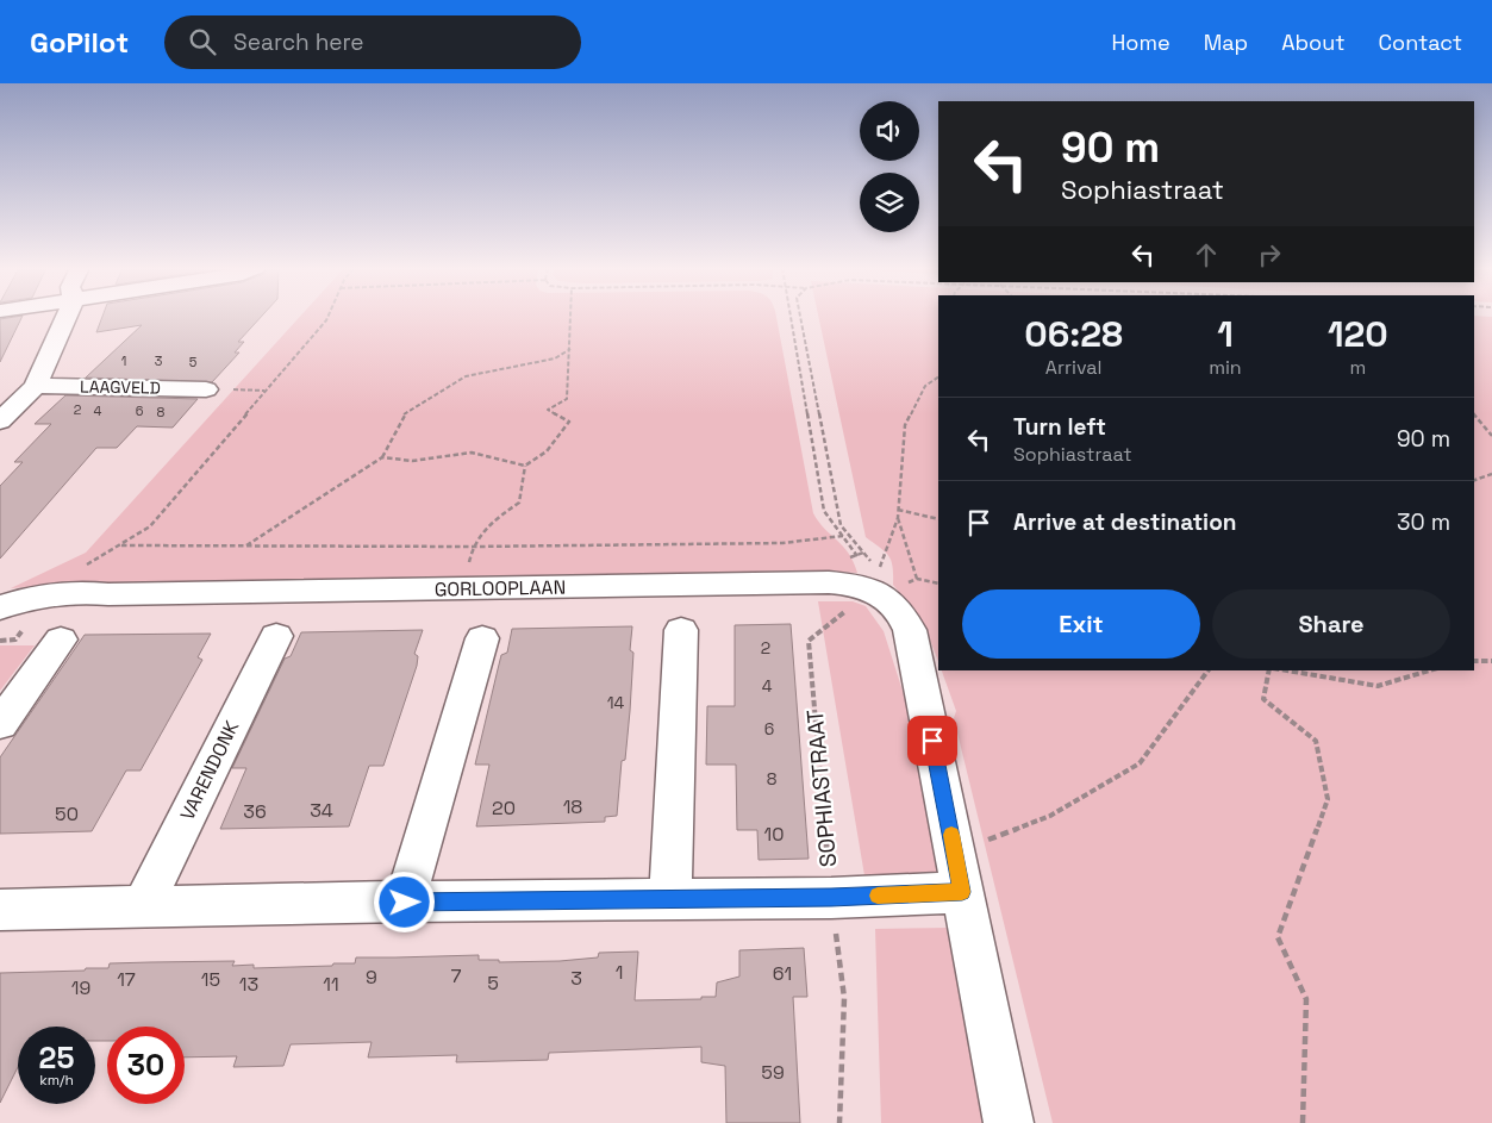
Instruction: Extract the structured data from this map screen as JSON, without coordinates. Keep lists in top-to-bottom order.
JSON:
{
  "streets": {
    "street": ["LAAGVELD", "GORLOOPLAAN", "VARENDONK"],
    "path": ["SOPHIASTRAAT"]
  },
  "crossings": [
    ["GORLOOPLAAN", "SOPHIASTRAAT"]
  ],
  "house_numbers": [
    "1",
    "3",
    "5",
    "2",
    "4",
    "6",
    "8",
    "2",
    "4",
    "14",
    "6",
    "8",
    "18",
    "20",
    "34",
    "36",
    "50",
    "10",
    "1",
    "61",
    "7",
    "9",
    "3",
    "17",
    "15",
    "5",
    "13",
    "11",
    "19",
    "59"
  ],
  "page": {
    "header": "GoPilot",
    "search": "Search here",
    "nav": [
      "Home",
      "Map",
      "About",
      "Contact"
    ],
    "turn": ["90 m", "Sophiastraat"],
    "eta": [
      "06:28",
      "Arrival",
      "1",
      "min",
      "120",
      "m"
    ],
    "list": [
      {
        "name": "Turn left",
        "note": "Sophiastraat",
        "value": "90 m"
      },
      {
        "name": "Arrive at destination",
        "value": "30 m"
      }
    ],
    "buttons": ["Exit", "Share"],
    "speed": "25 km/h",
    "limit": "30"
  }
}
